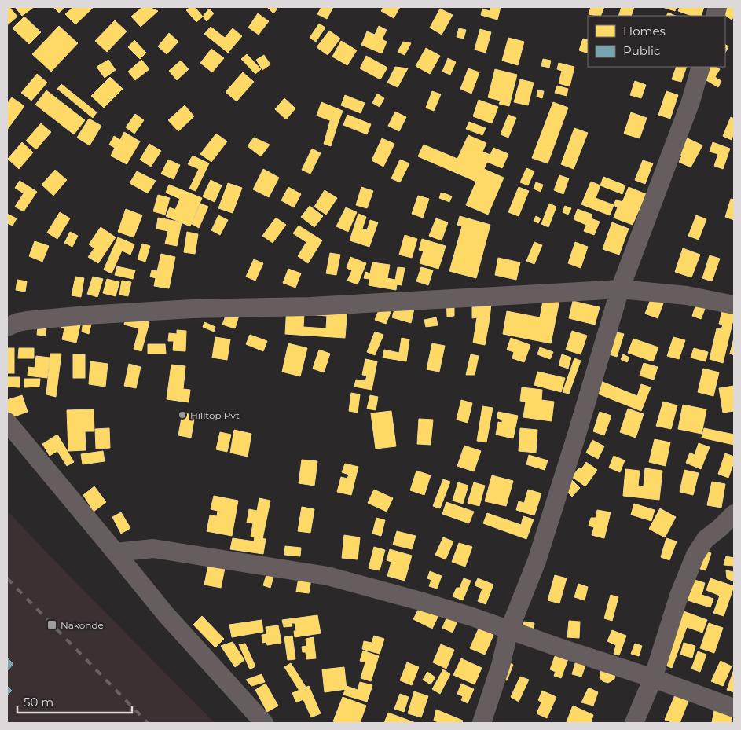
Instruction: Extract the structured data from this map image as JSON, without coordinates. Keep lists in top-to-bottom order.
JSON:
{
  "places": {
    "other": ["Hilltop Pvt"],
    "transit": ["Nakonde"]
  },
  "legend": ["Homes", "Public"],
  "scale_bar": "50 m"
}
